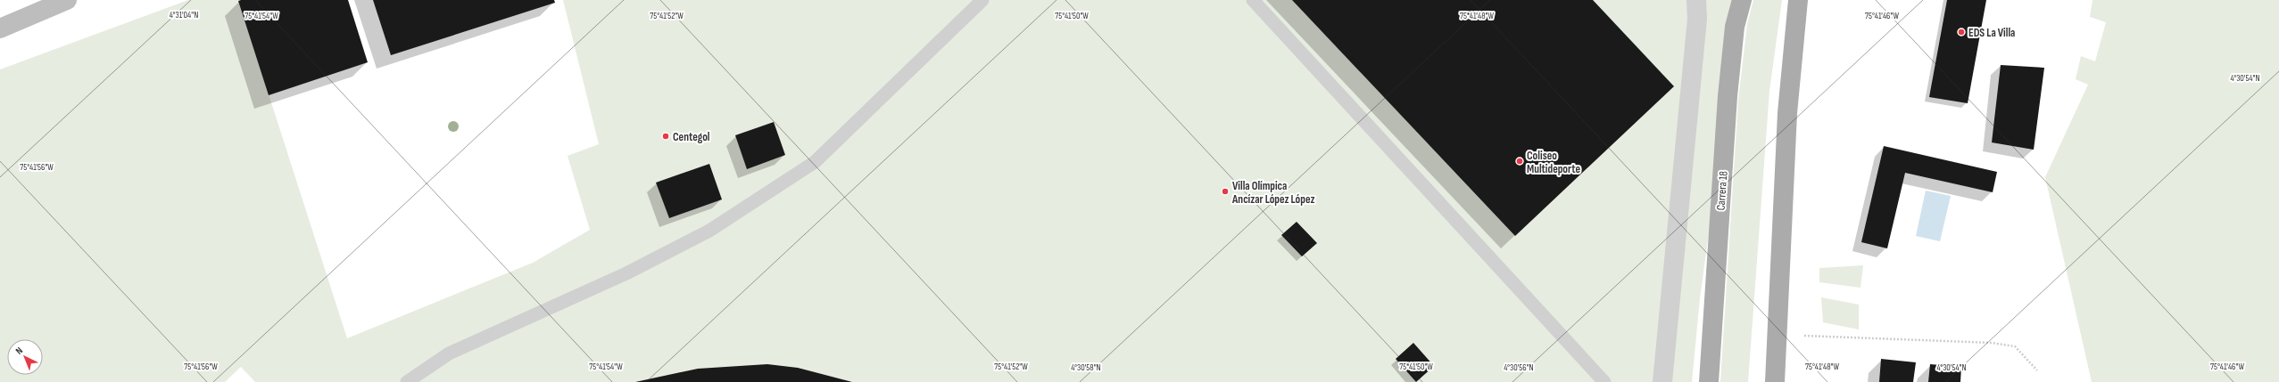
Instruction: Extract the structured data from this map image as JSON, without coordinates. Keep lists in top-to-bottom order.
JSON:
{
  "streets": {
    "main road": ["Carrera 18"]
  },
  "places": [
    "EDS La Villa",
    "Centegol",
    "Coliseo Multideporte",
    "Villa Olímpica Ancízar López López"
  ],
  "north": "top left",
  "coordinates": [
    "4°31'04\"N",
    "75°41'48\"W",
    "75°41'46\"W",
    "75°41'50\"W",
    "75°41'54\"W",
    "75°41'52\"W",
    "4°30'54\"N",
    "75°41'56\"W",
    "4°30'58\"N",
    "4°30'56\"N"
  ]
}
